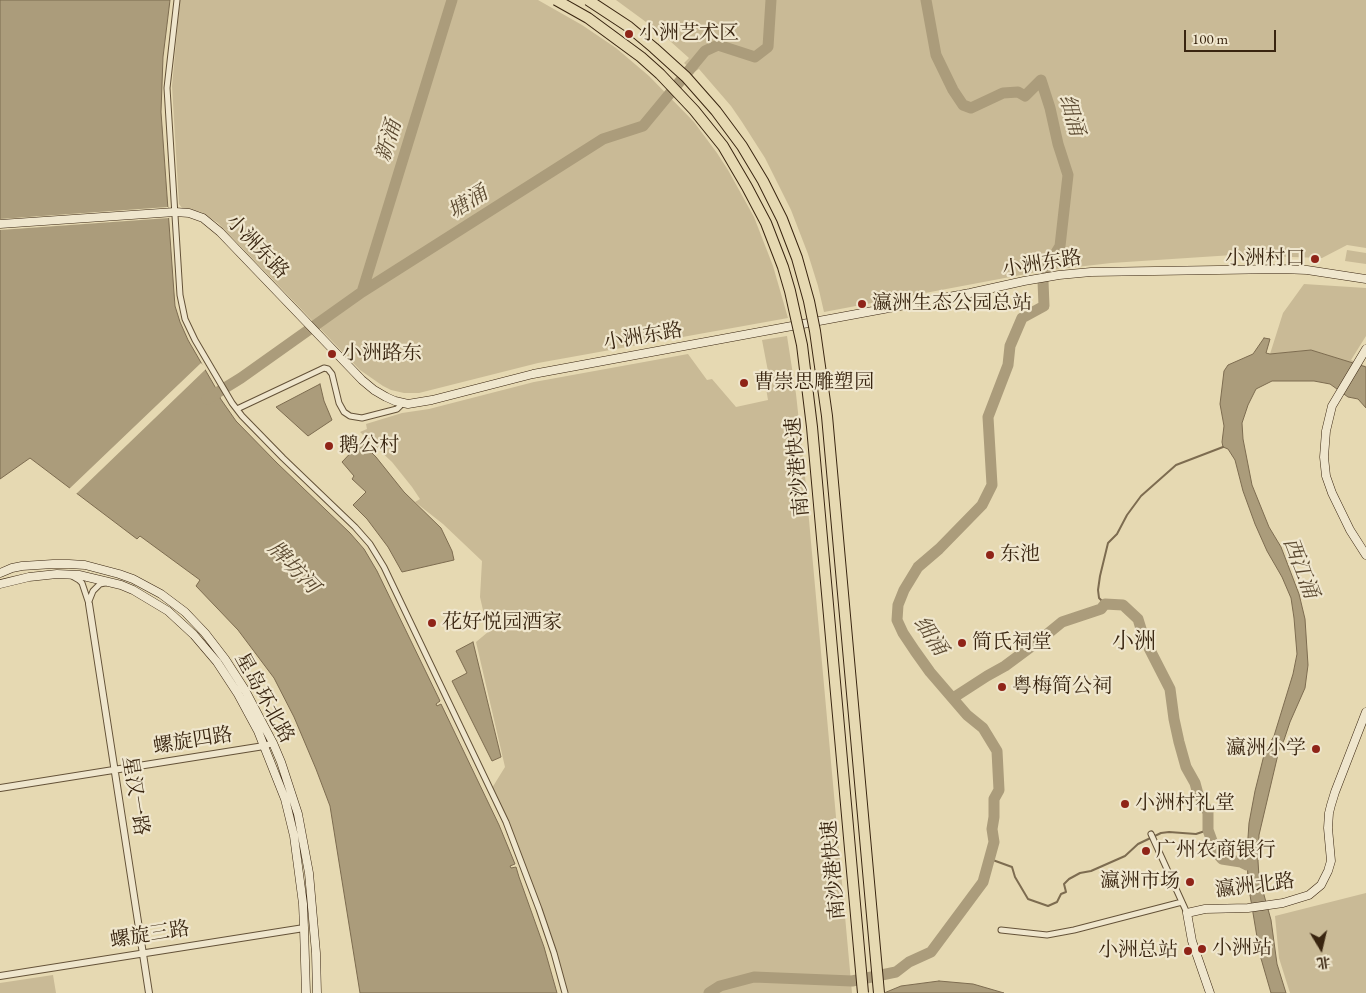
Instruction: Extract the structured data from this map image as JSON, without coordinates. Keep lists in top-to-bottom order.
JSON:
{
  "streets": {
    "highway": ["南沙港快速"],
    "main road": ["小洲东路", "星岛环北路", "瀛洲北路"],
    "street": ["螺旋四路", "星汉一路", "螺旋三路"]
  },
  "crossings": [
    ["星岛环北路", "螺旋四路"],
    ["星岛环北路", "星汉一路"],
    ["星岛环北路", "螺旋三路"],
    ["螺旋四路", "星汉一路"],
    ["星汉一路", "螺旋三路"]
  ],
  "districts": ["小洲"],
  "water": [
    "细涌",
    "新涌",
    "塘涌",
    "牌坊河",
    "西江涌"
  ],
  "places": [
    "小洲艺术区",
    "小洲村口",
    "瀛洲生态公园总站",
    "小洲路东",
    "曹崇思雕塑园",
    "鹅公村",
    "东池",
    "花好悦园酒家",
    "简氏祠堂",
    "粤梅简公祠",
    "瀛洲小学",
    "小洲村礼堂",
    "广州农商银行",
    "瀛洲市场",
    "小洲站",
    "小洲总站"
  ],
  "scale_bar": "100 m",
  "north": "bottom"
}
